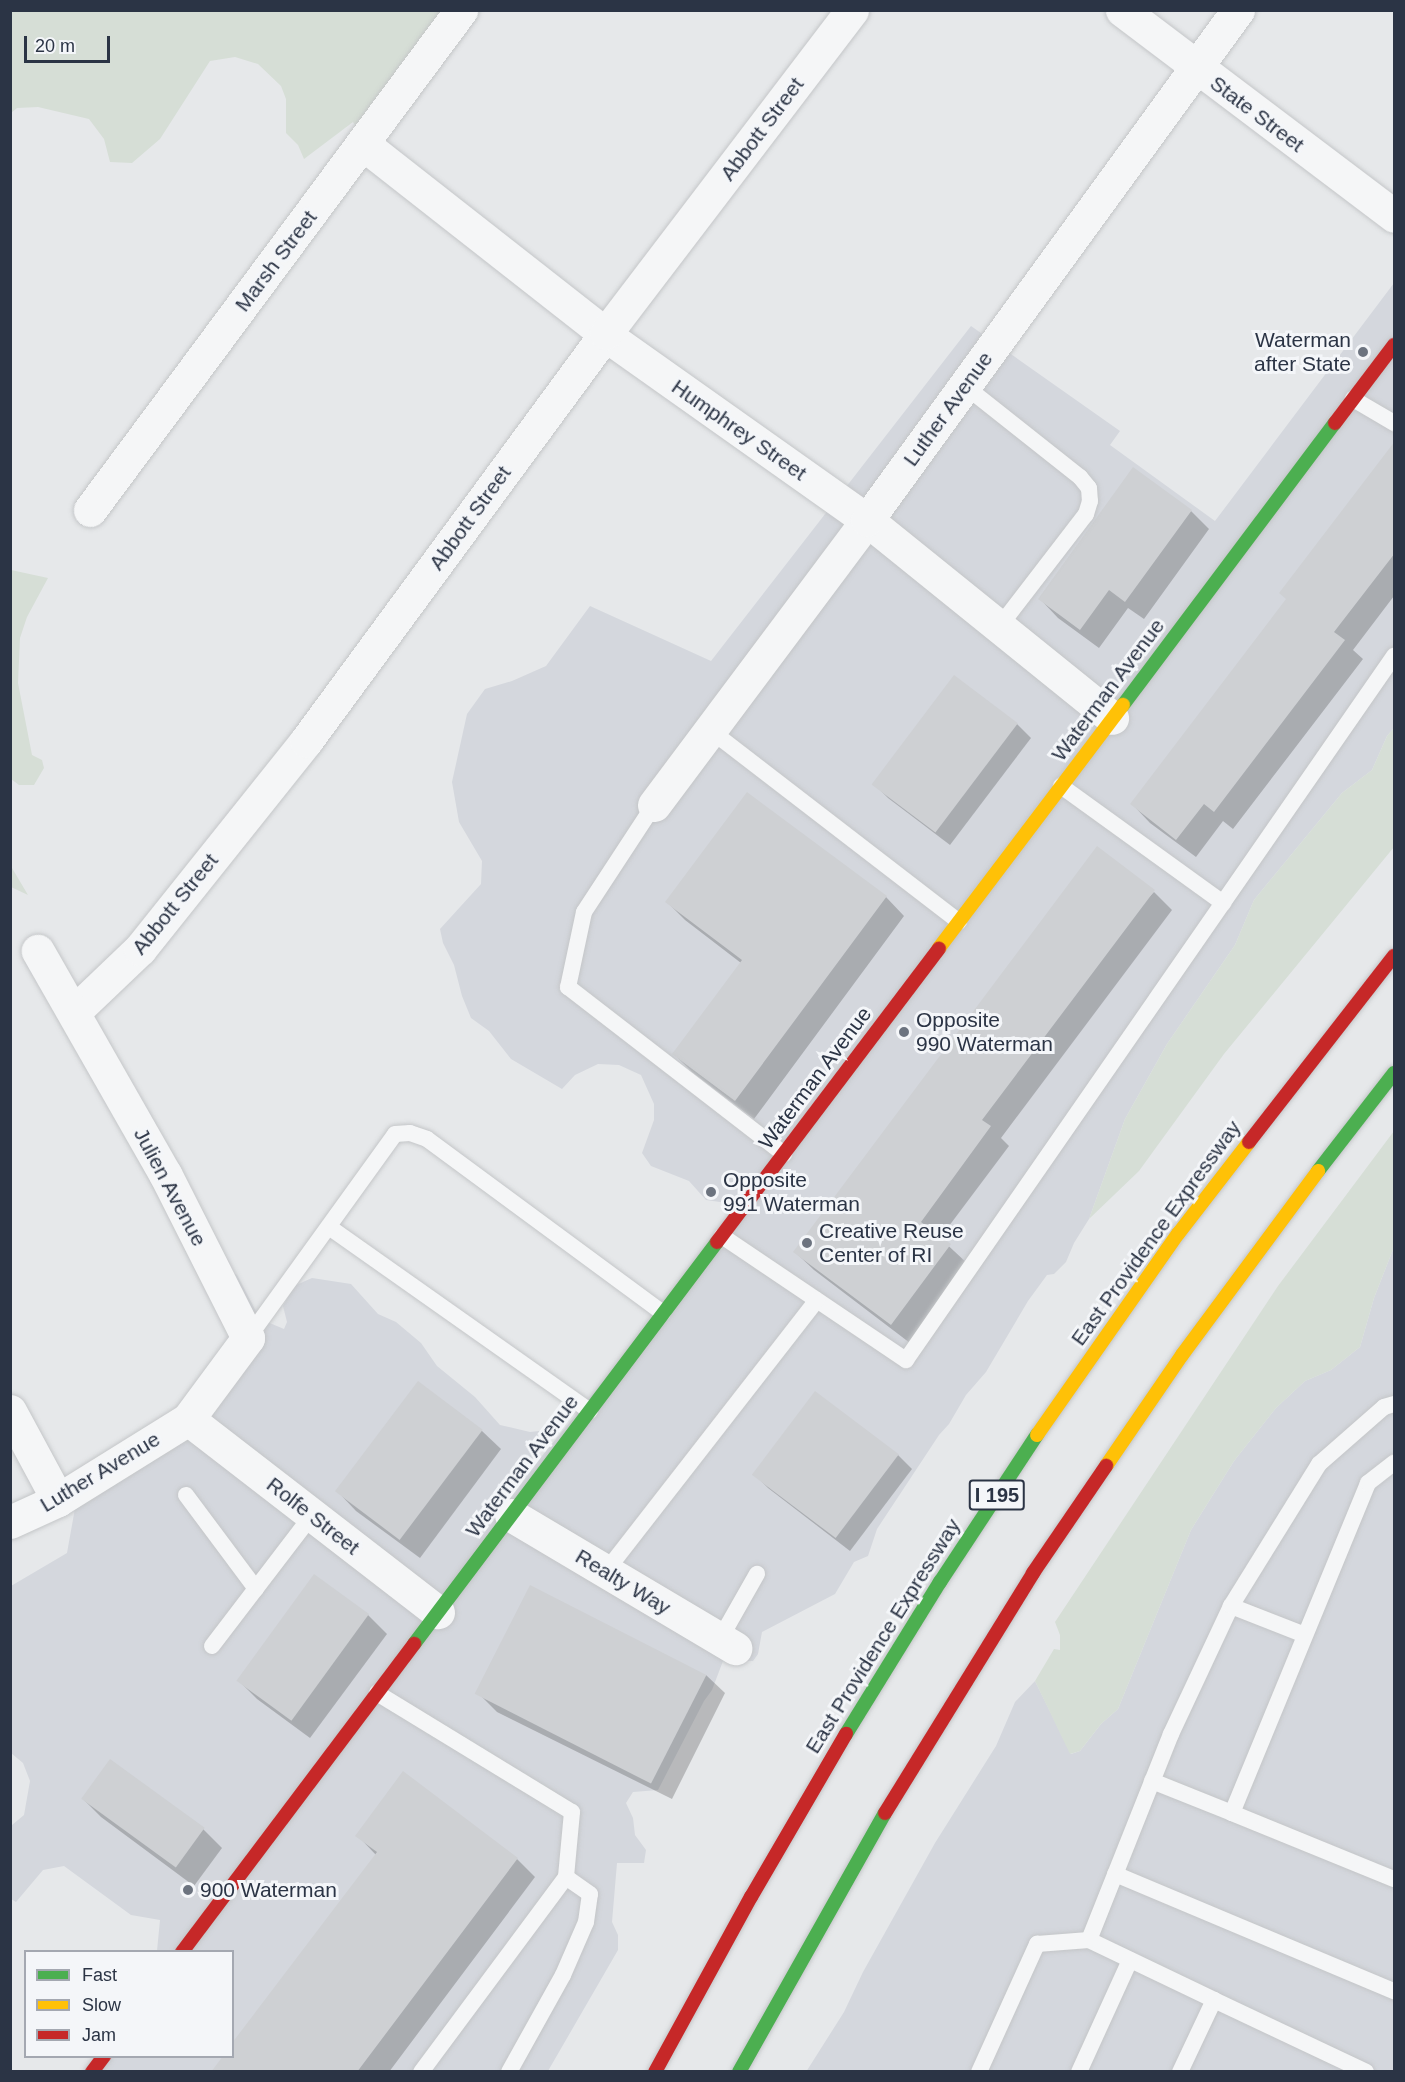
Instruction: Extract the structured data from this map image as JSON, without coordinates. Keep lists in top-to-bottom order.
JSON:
{
  "streets": {
    "main road": ["Waterman Avenue", "East Providence Expressway", "I 195"],
    "street": [
      "State Street",
      "Abbott Street",
      "Marsh Street",
      "Luther Avenue",
      "Humphrey Street",
      "Julien Avenue",
      "Rolfe Street",
      "Realty Way"
    ]
  },
  "crossings": [
    ["State Street", "Luther Avenue"],
    ["Abbott Street", "Humphrey Street"],
    ["Abbott Street", "Julien Avenue"],
    ["Marsh Street", "Humphrey Street"],
    ["Luther Avenue", "Humphrey Street"],
    ["Luther Avenue", "Rolfe Street"],
    ["Humphrey Street", "Waterman Avenue"],
    ["Waterman Avenue", "Rolfe Street"],
    ["Waterman Avenue", "Realty Way"]
  ],
  "places": [
    "Waterman after State",
    "Opposite 990 Waterman",
    "Opposite 991 Waterman",
    "Creative Reuse Center of RI",
    "900 Waterman"
  ],
  "legend": ["Fast", "Slow", "Jam"],
  "scale_bar": "20 m"
}
